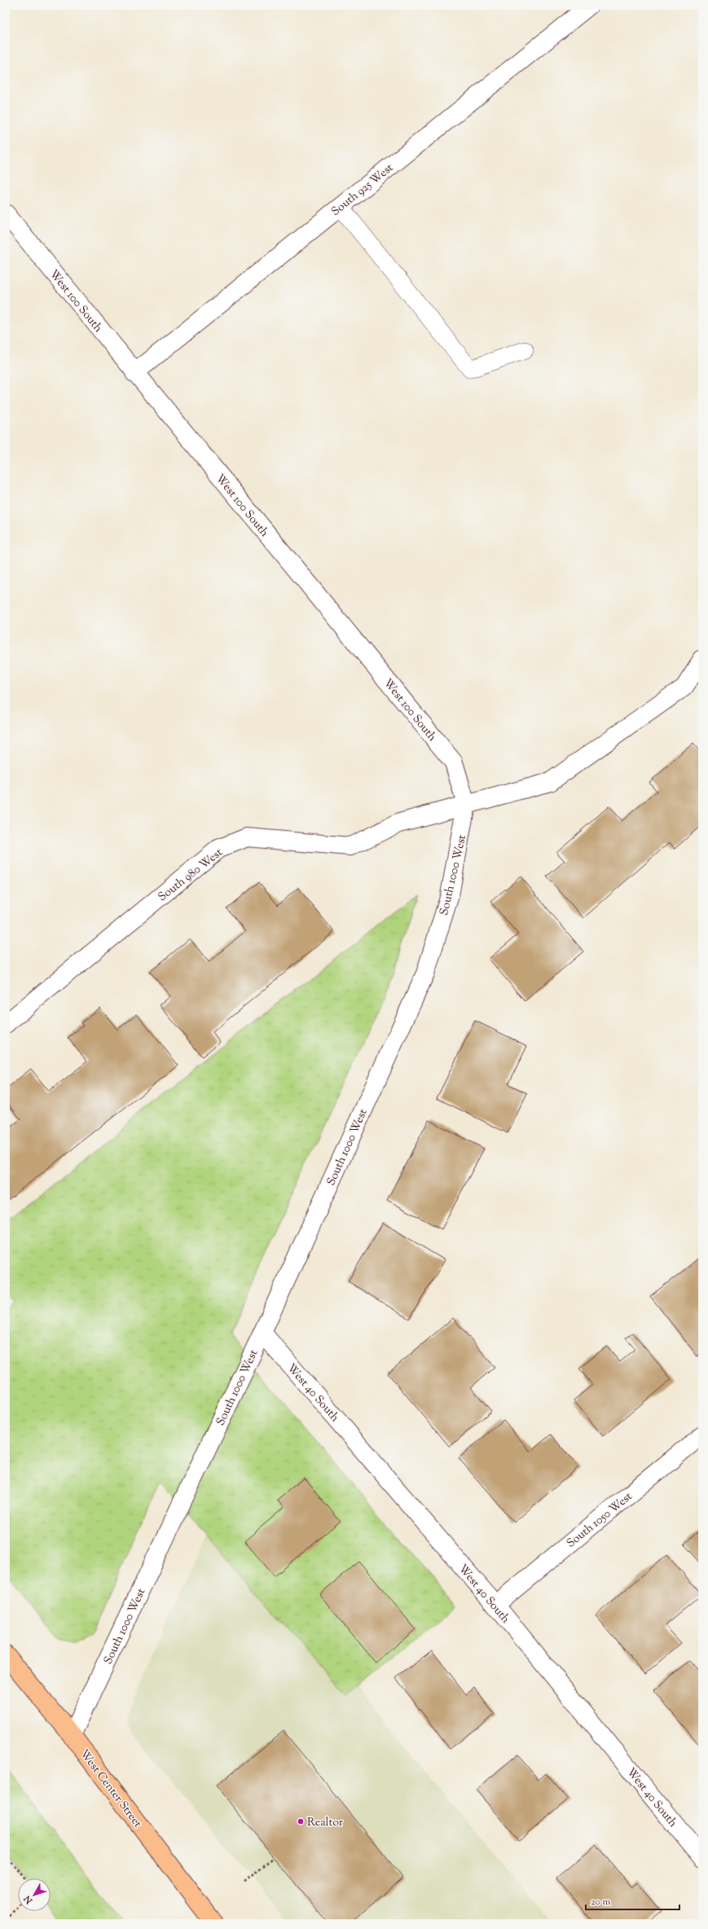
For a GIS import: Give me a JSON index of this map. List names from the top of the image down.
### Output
{
  "streets": {
    "main road": ["West Center Street"],
    "street": [
      "South 925 West",
      "West 100 South",
      "South 980 West",
      "South 1000 West",
      "West 40 South",
      "South 1050 West"
    ]
  },
  "crossings": [
    ["South 925 West", "West 100 South"],
    ["West 100 South", "South 980 West"],
    ["West 100 South", "South 1000 West"],
    ["South 980 West", "South 1000 West"],
    ["South 1000 West", "West 40 South"],
    ["South 1000 West", "West Center Street"],
    ["West 40 South", "South 1050 West"]
  ],
  "places": ["Realtor"],
  "scale_bar": "20 m",
  "north": "bottom left"
}
